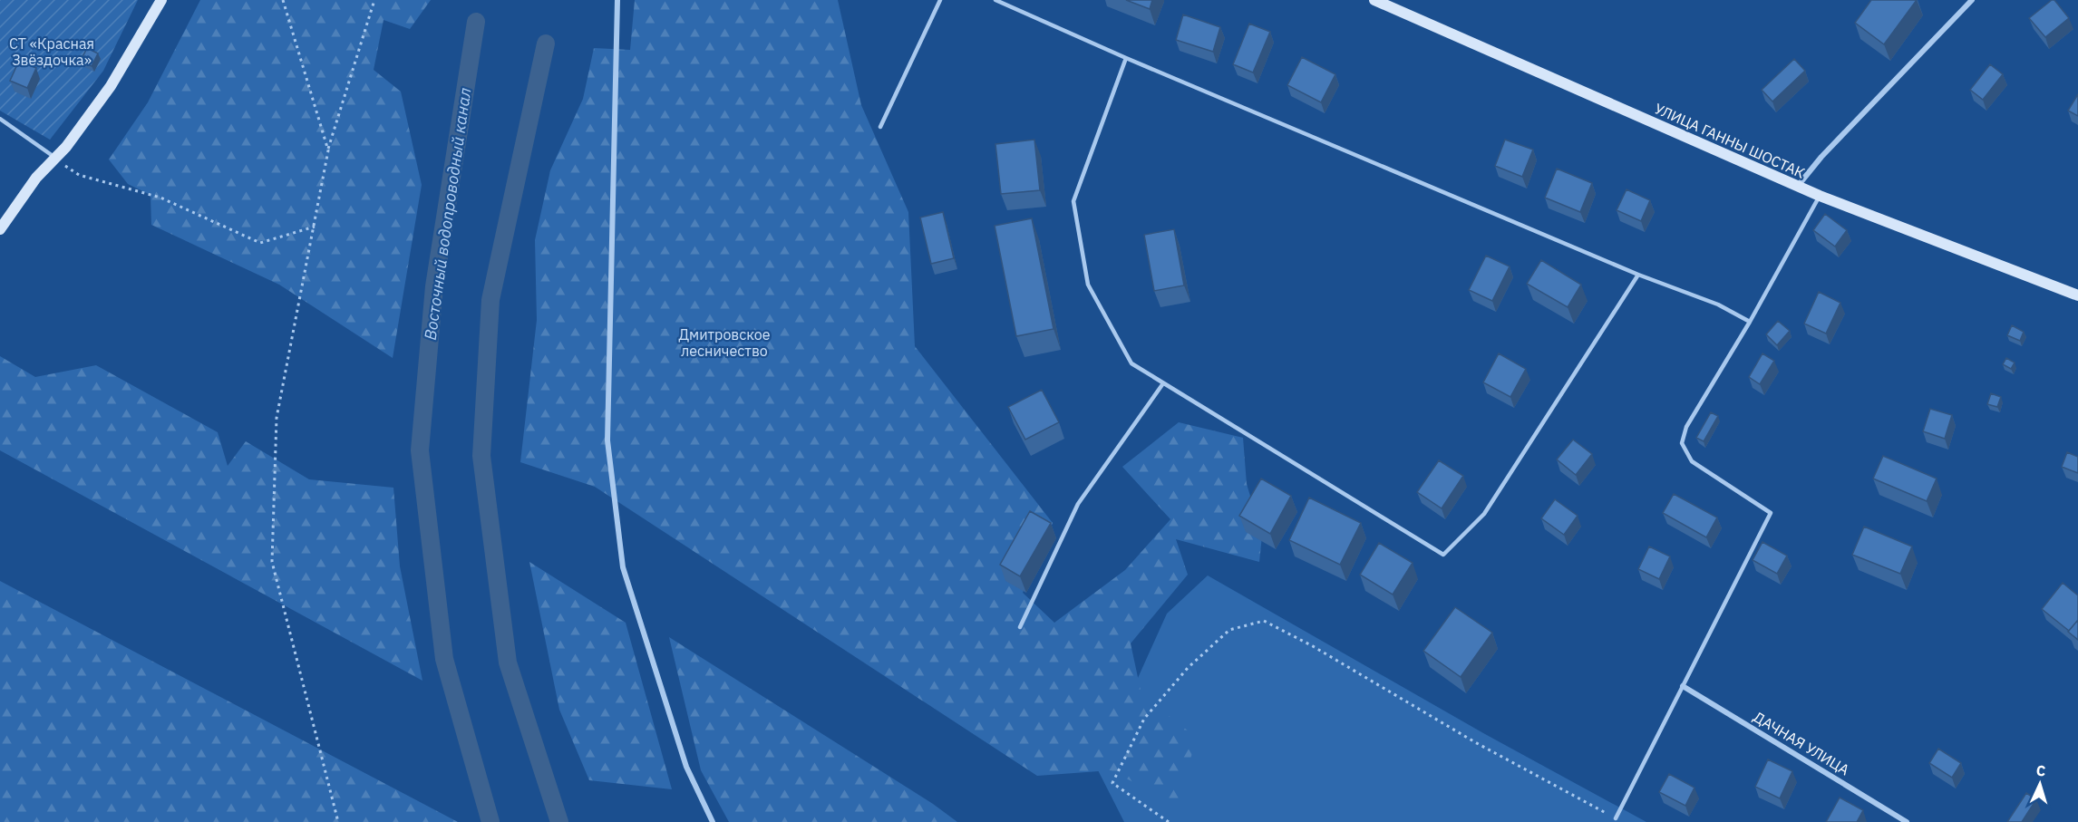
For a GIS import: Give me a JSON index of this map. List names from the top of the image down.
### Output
{
  "streets": {
    "main road": ["УЛИЦА ГАННЫ ШОСТАК"],
    "street": ["ДАЧНАЯ УЛИЦА"]
  },
  "water": ["Восточный водопроводный канал"],
  "parks": ["СТ «Красная Звёздочка»", "Дмитровское лесничество"],
  "north": "top"
}
